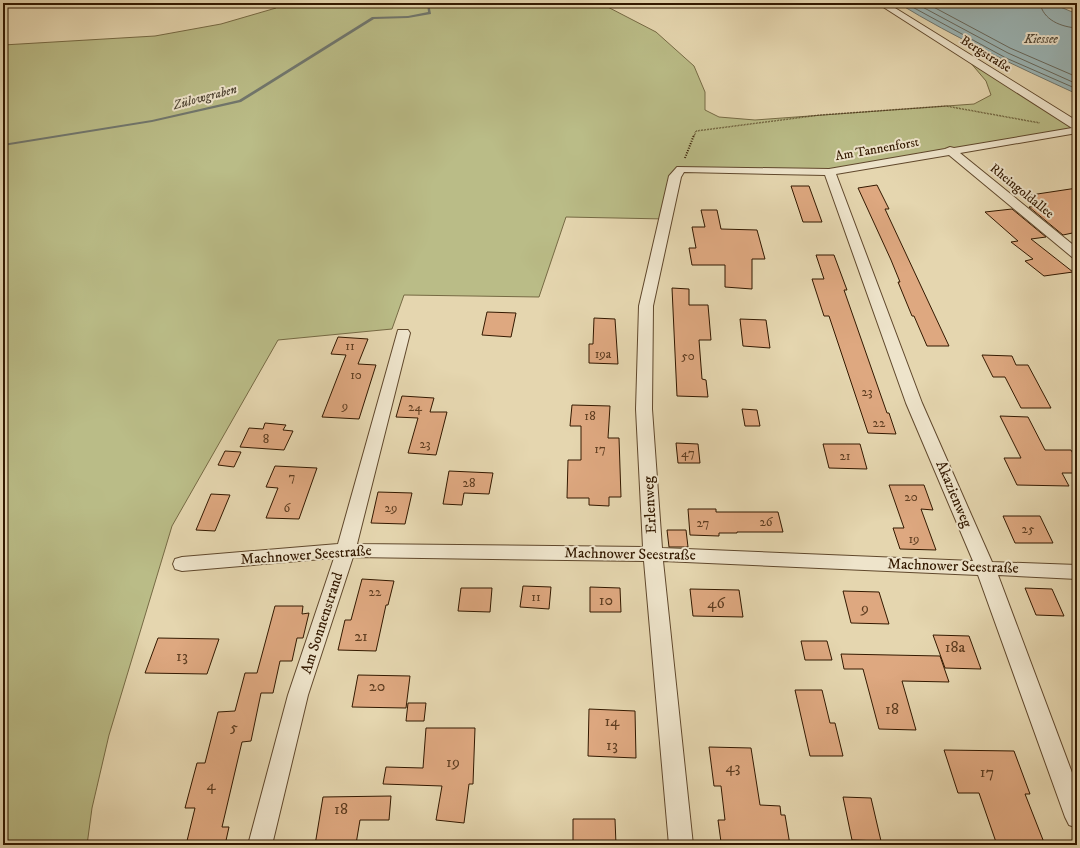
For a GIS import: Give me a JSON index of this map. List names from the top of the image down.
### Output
{
  "streets": {
    "street": [
      "Bergstraße",
      "Am Tannenforst",
      "Rheingoldallee",
      "Akazienweg",
      "Erlenweg",
      "Machnower Seestraße",
      "Am Sonnenstrand"
    ]
  },
  "crossings": [
    ["Am Tannenforst", "Rheingoldallee"],
    ["Am Tannenforst", "Akazienweg"],
    ["Am Tannenforst", "Erlenweg"],
    ["Akazienweg", "Machnower Seestraße"],
    ["Erlenweg", "Machnower Seestraße"],
    ["Machnower Seestraße", "Am Sonnenstrand"]
  ],
  "water": ["Kiessee", "Zülowgraben"],
  "house_numbers": [
    "11",
    "19a",
    "50",
    "10",
    "23",
    "9",
    "24",
    "18",
    "22",
    "8",
    "23",
    "17",
    "47",
    "21",
    "7",
    "28",
    "20",
    "6",
    "29",
    "26",
    "27",
    "25",
    "19",
    "22",
    "11",
    "10",
    "46",
    "9",
    "21",
    "18a",
    "13",
    "20",
    "18",
    "14",
    "5",
    "13",
    "19",
    "43",
    "17",
    "4",
    "18"
  ]
}
